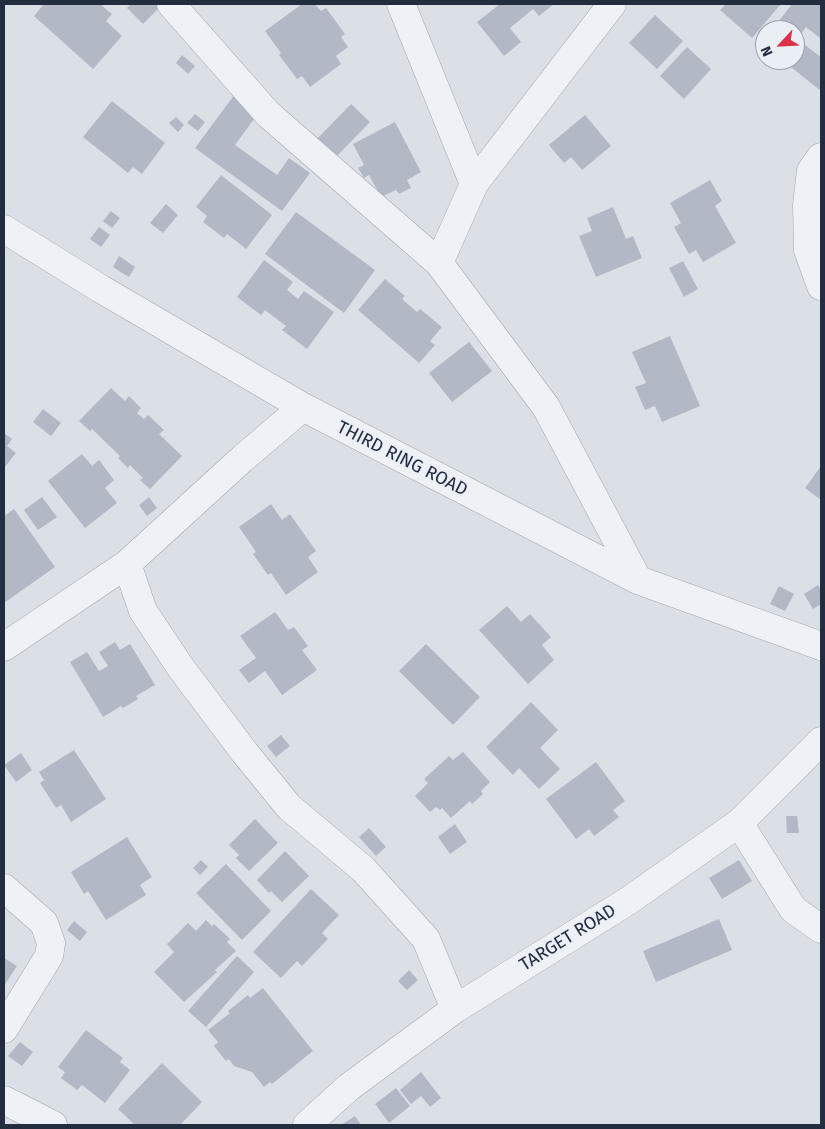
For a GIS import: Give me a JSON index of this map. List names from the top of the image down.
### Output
{
  "streets": {
    "street": ["THIRD RING ROAD", "TARGET ROAD"]
  },
  "north": "bottom left"
}
